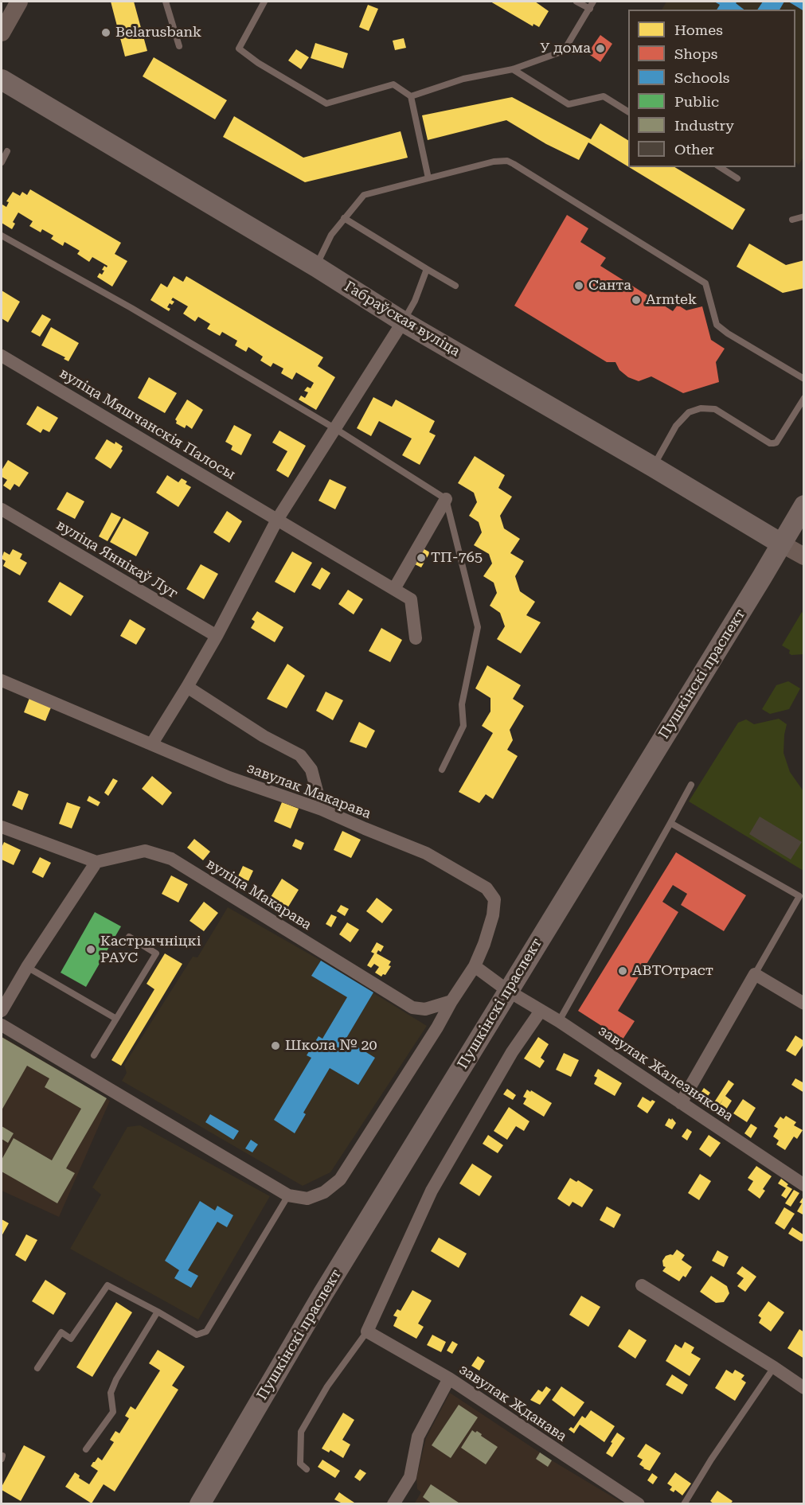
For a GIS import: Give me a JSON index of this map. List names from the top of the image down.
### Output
{
  "streets": {
    "main road": ["Габраўская вуліца", "Пушкінскі праспект"],
    "street": [
      "вуліца Мяшчанскія Палосы",
      "вуліца Яннікаў Луг",
      "завулак Макарава",
      "вуліца Макарава",
      "завулак Жалезнякова",
      "завулак Жданава"
    ]
  },
  "crossings": [
    ["Габраўская вуліца", "Пушкінскі праспект"],
    ["Пушкінскі праспект", "завулак Жалезнякова"]
  ],
  "places": [
    "Belarusbank",
    "У дома",
    "Санта",
    "Armtek",
    "ТП-765",
    "Кастрычніцкі РАУС",
    "АВТОтраст",
    "Школа № 20"
  ],
  "legend": [
    "Homes",
    "Shops",
    "Schools",
    "Public",
    "Industry",
    "Other"
  ]
}
